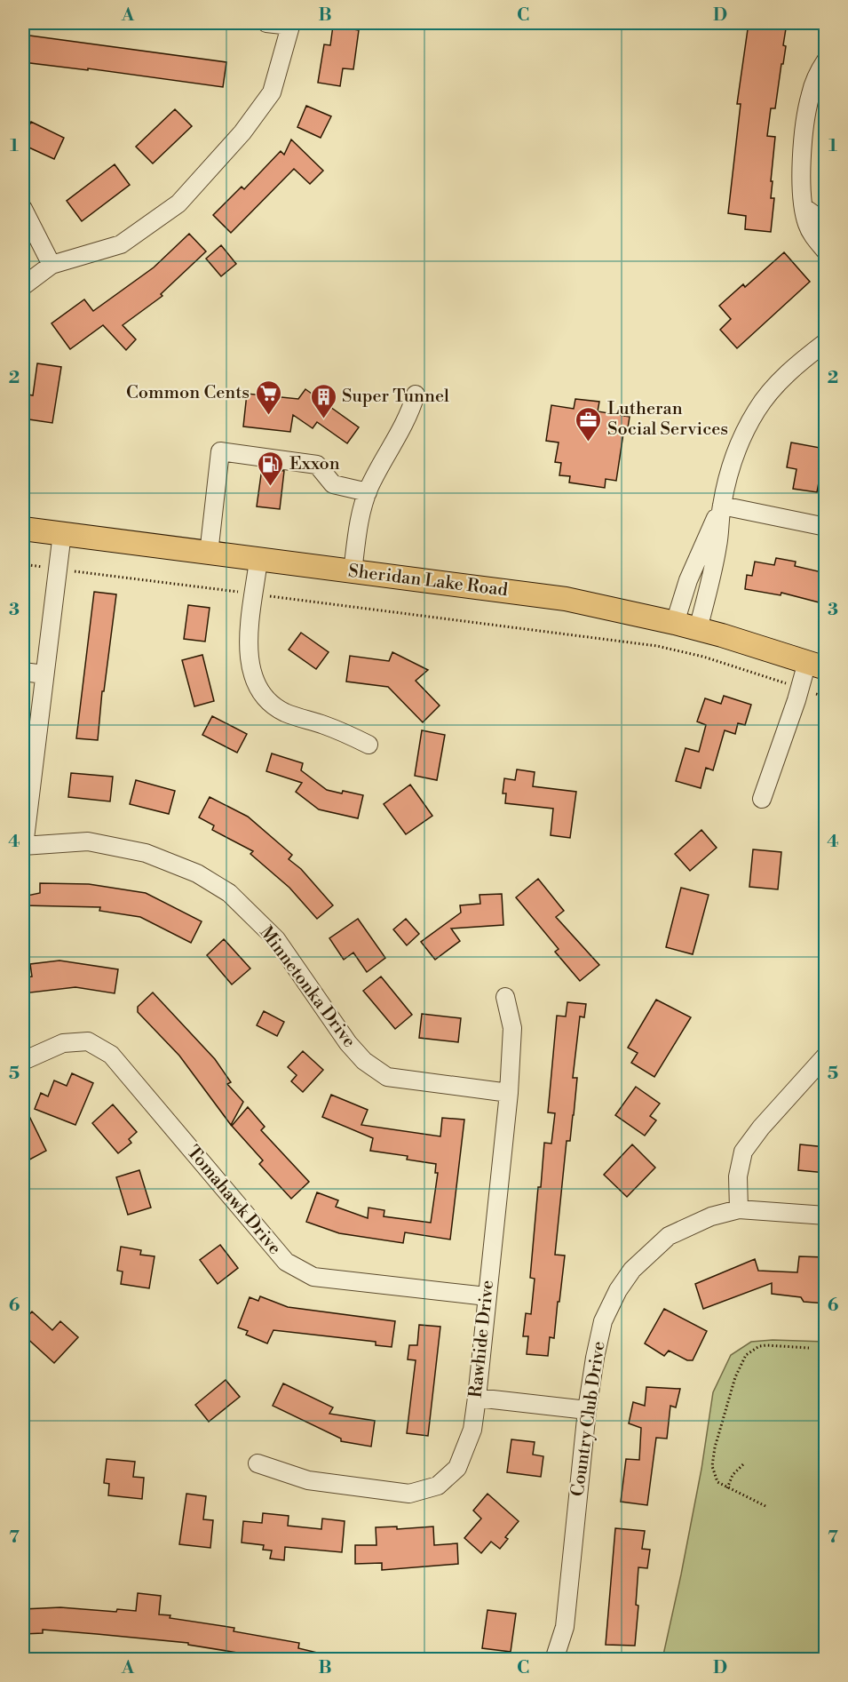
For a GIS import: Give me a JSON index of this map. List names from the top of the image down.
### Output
{
  "streets": {
    "main road": ["Sheridan Lake Road"],
    "street": [
      "Minnetonka Drive",
      "Tomahawk Drive",
      "Rawhide Drive",
      "Country Club Drive"
    ]
  },
  "crossings": [
    ["Minnetonka Drive", "Rawhide Drive"],
    ["Tomahawk Drive", "Rawhide Drive"]
  ],
  "places": {
    "supermarket": ["Common Cents"],
    "building": ["Super Tunnel"],
    "office": ["Lutheran Social Services"],
    "fuel station": ["Exxon"]
  },
  "grid": {
    "columns": [
      "A",
      "B",
      "C",
      "D"
    ],
    "rows": [
      "1",
      "2",
      "3",
      "4",
      "5",
      "6",
      "7"
    ]
  }
}
